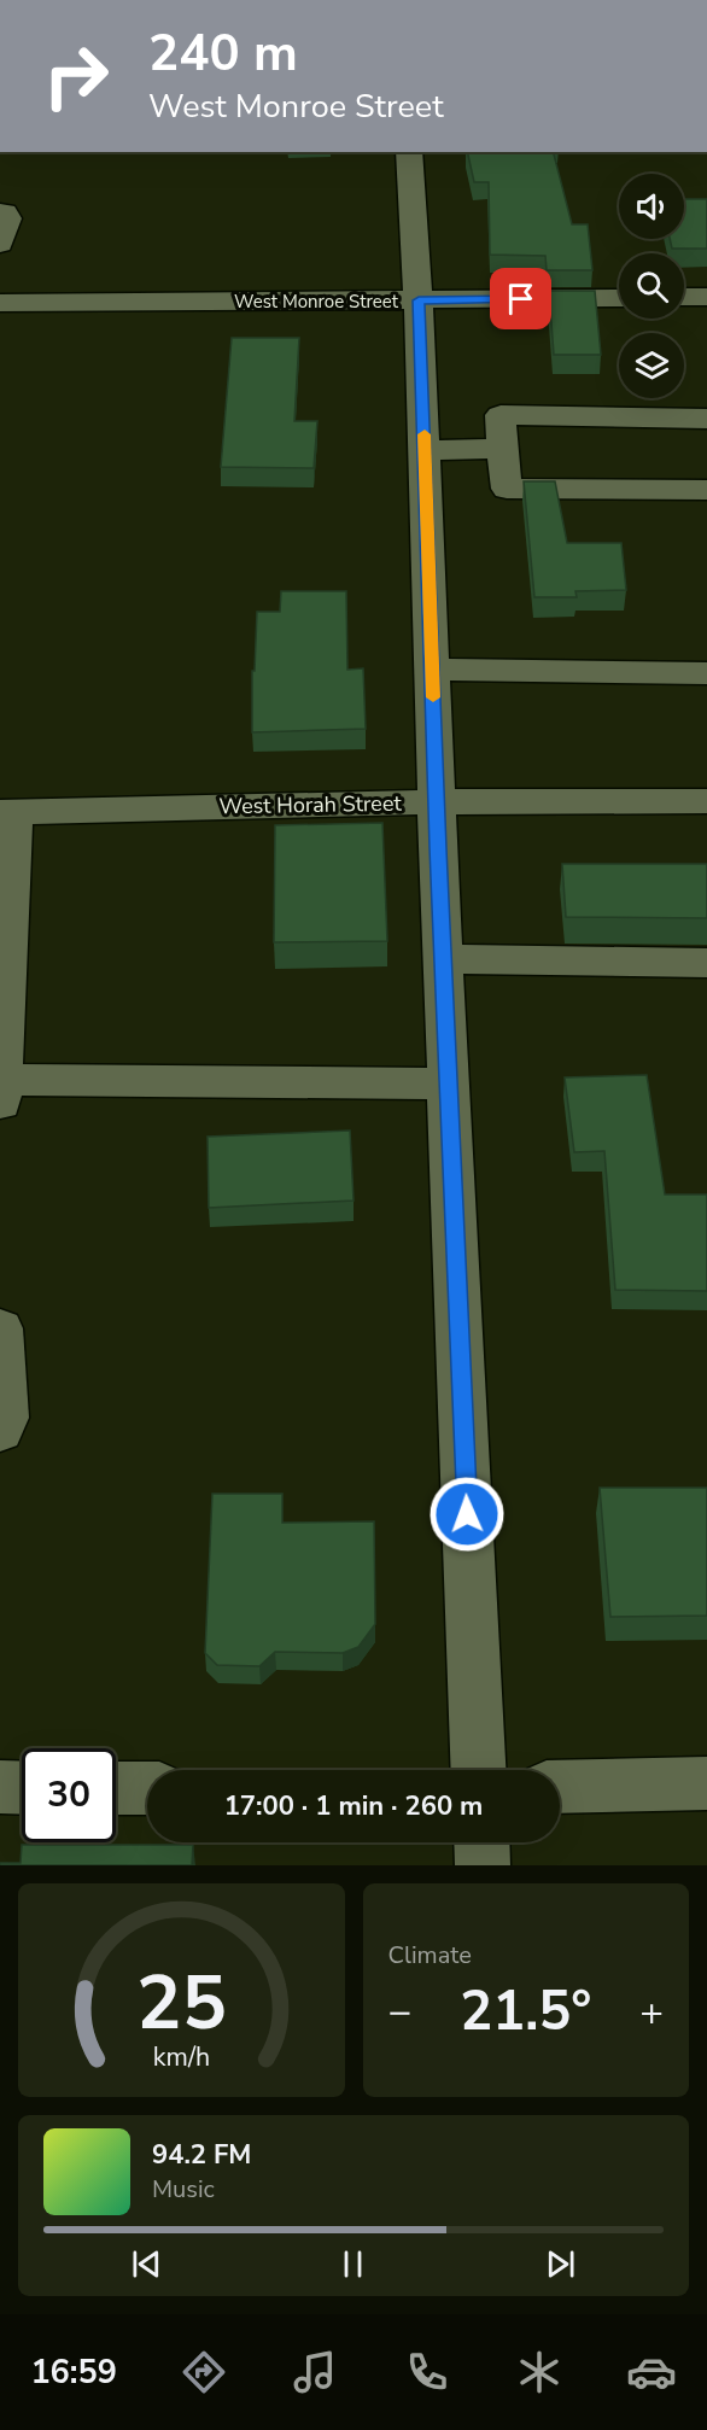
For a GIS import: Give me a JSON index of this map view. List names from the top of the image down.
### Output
{
  "streets": {
    "street": ["West Monroe Street", "West Horah Street"]
  },
  "page": {
    "turn": ["240 m", "West Monroe Street"],
    "limit": "30",
    "trip": "17:00 · 1 min · 260 m",
    "tile": "Climate",
    "heat": ["−", "21.5°", "+"],
    "song": ["94.2 FM", "Music"],
    "tabs": "16:59",
    "gauge": ["25", "km/h"]
  }
}
